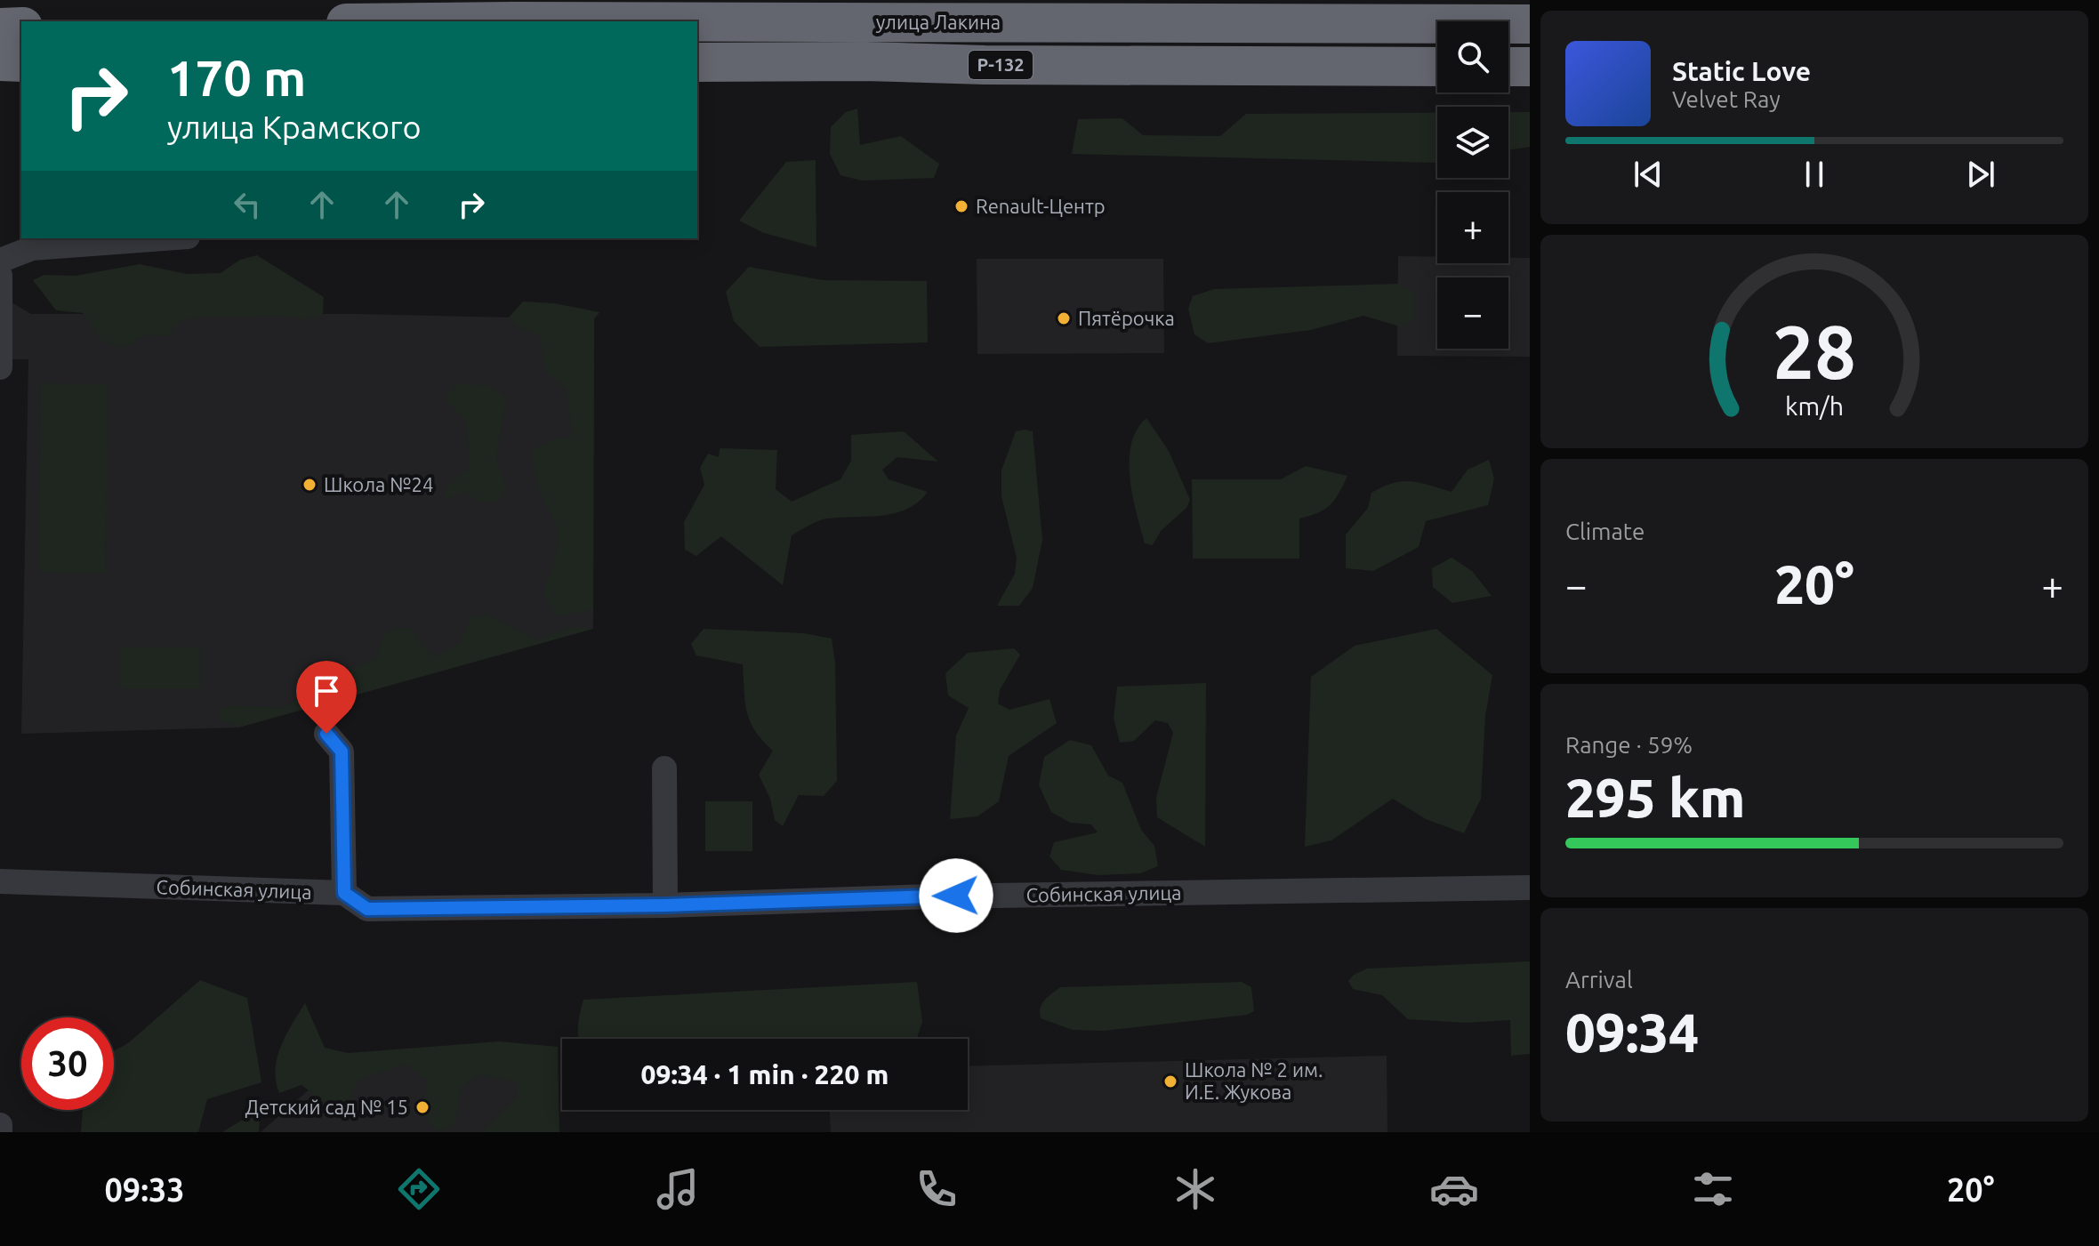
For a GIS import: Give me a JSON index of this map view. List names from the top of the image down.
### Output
{
  "streets": {
    "highway": ["улица Лакина", "Р-132"],
    "street": ["Собинская улица"]
  },
  "places": [
    "Renault-Центр",
    "Пятёрочка",
    "Школа №24",
    "Школа № 2 им. И.Е. Жукова",
    "Детский сад № 15"
  ],
  "page": {
    "map_buttons": ["+", "−"],
    "turn": ["170 m", "улица Крамского"],
    "song": ["Static Love", "Velvet Ray"],
    "tile": [
      "Climate",
      ["Range · 59%", "295 km"],
      ["Arrival", "09:34"]
    ],
    "heat": ["−", "20°", "+"],
    "limit": "30",
    "trip": "09:34 · 1 min · 220 m",
    "tabs": ["09:33", "20°"],
    "gauge": ["28", "km/h"]
  }
}
